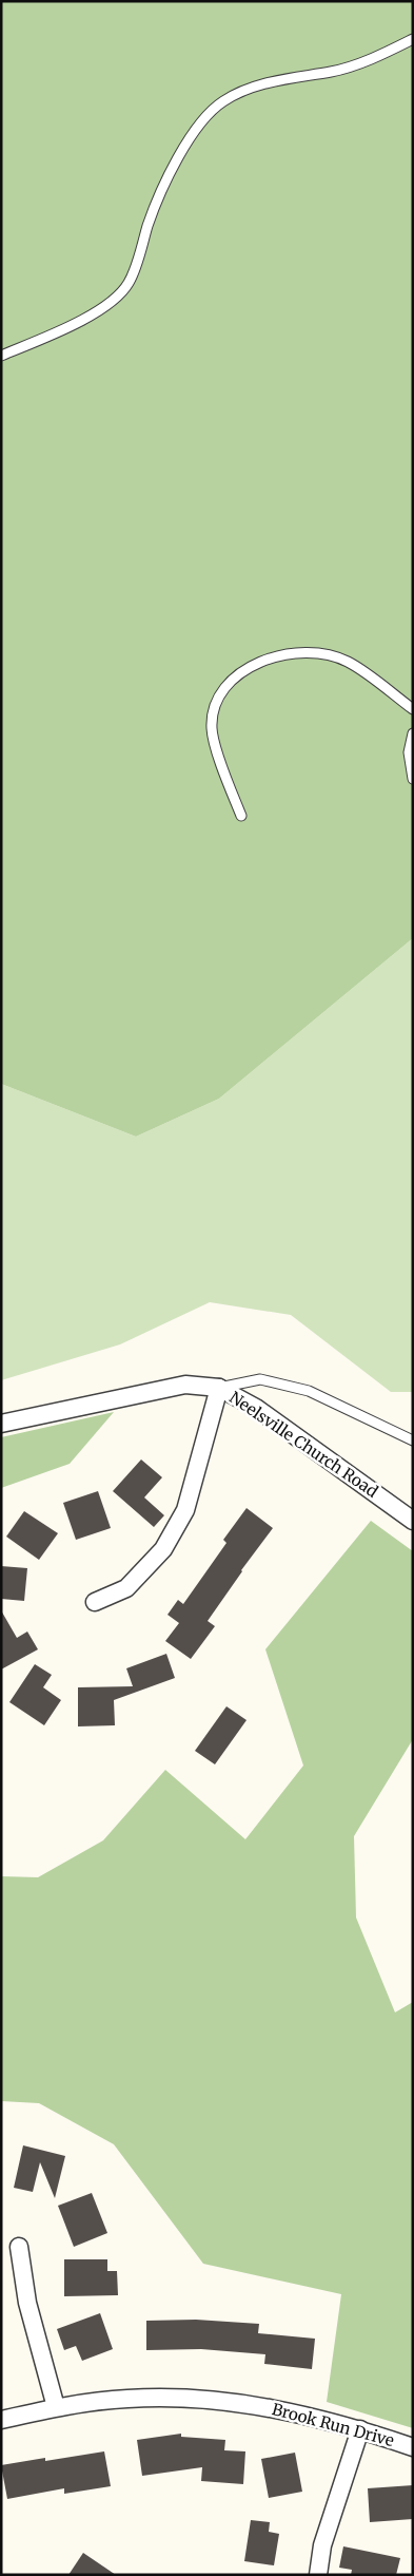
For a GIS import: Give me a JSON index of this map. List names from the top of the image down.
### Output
{
  "streets": {
    "street": ["Neelsville Church Road", "Brook Run Drive"]
  }
}
